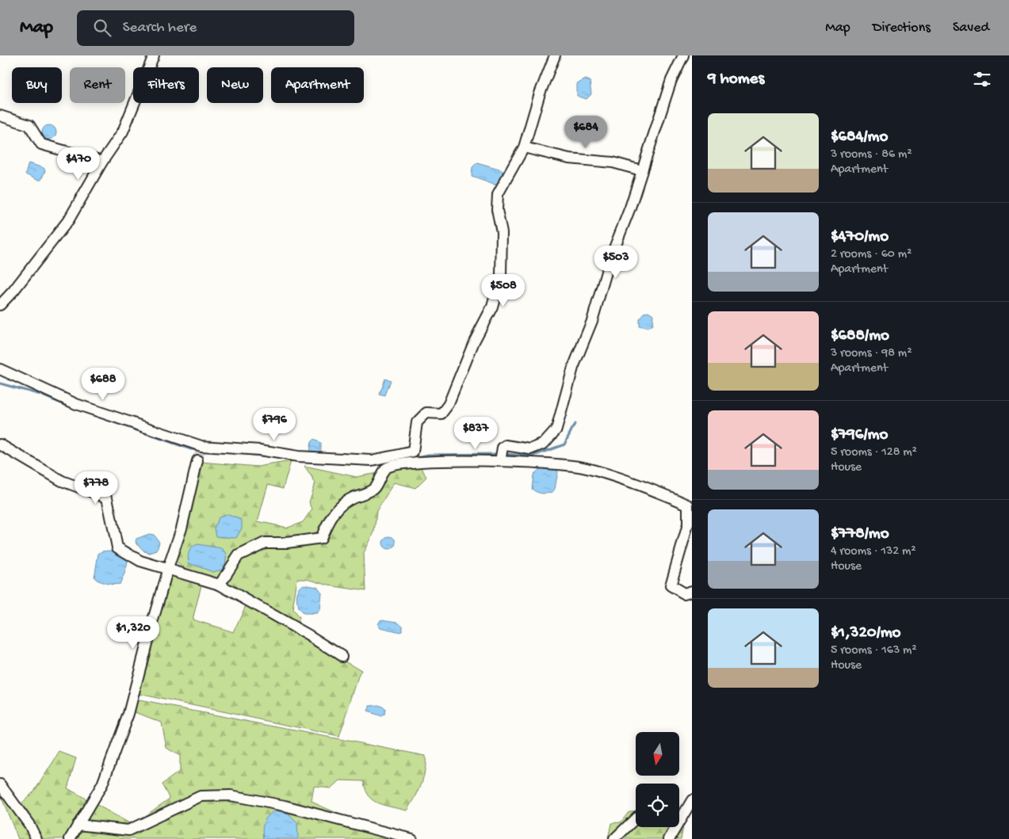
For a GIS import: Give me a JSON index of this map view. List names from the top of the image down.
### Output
{
  "north": "bottom",
  "page": {
    "header": "Map",
    "search": "Search here",
    "nav": ["Map", "Directions", "Saved"],
    "heading": "9 homes",
    "chip": [
      "Buy",
      "Rent",
      "Filters",
      "New",
      "Apartment"
    ],
    "list": [
      {
        "name": "$684/mo",
        "note": "3 rooms · 86 m² · Apartment"
      },
      {
        "name": "$470/mo",
        "note": "2 rooms · 60 m² · Apartment"
      },
      {
        "name": "$688/mo",
        "note": "3 rooms · 98 m² · Apartment"
      },
      {
        "name": "$796/mo",
        "note": "5 rooms · 128 m² · House"
      },
      {
        "name": "$778/mo",
        "note": "4 rooms · 132 m² · House"
      },
      {
        "name": "$1,320/mo",
        "note": "5 rooms · 163 m² · House"
      }
    ],
    "price": [
      "$684",
      "$470",
      "$503",
      "$508",
      "$688",
      "$796",
      "$837",
      "$778",
      "$1,320"
    ]
  }
}
